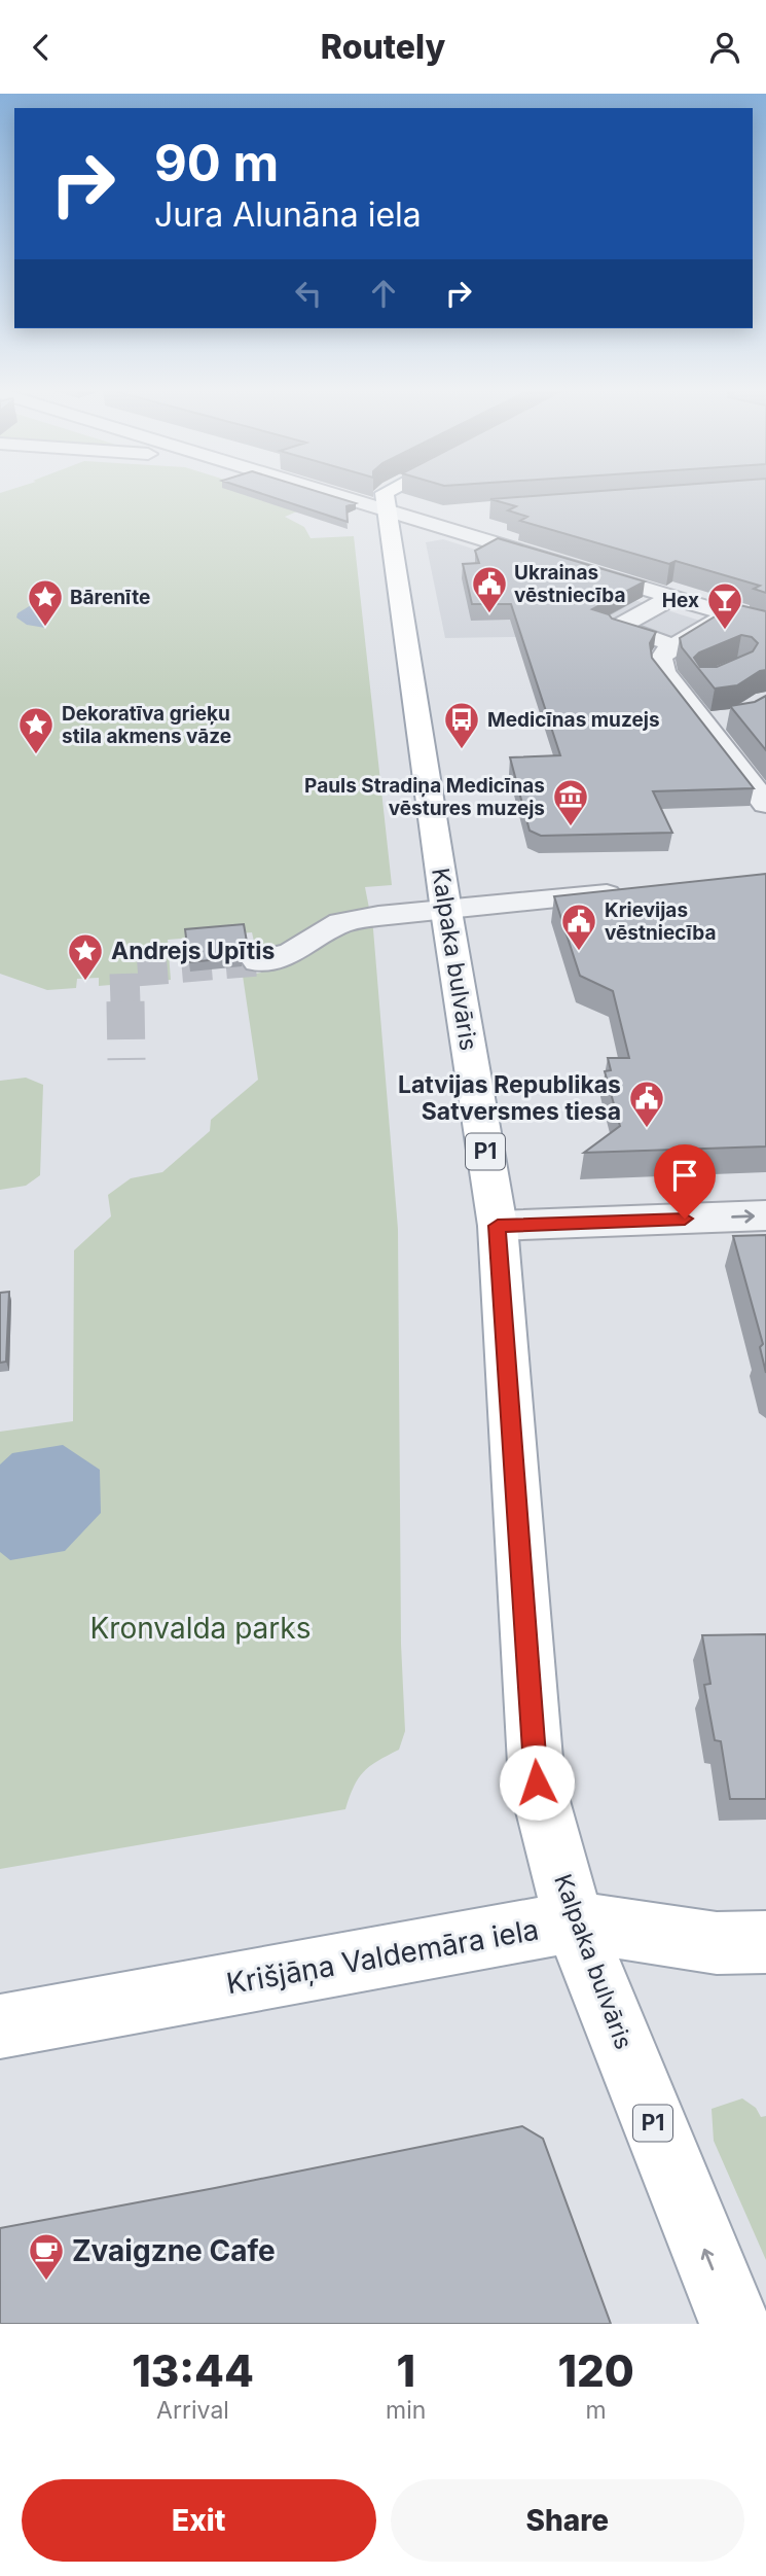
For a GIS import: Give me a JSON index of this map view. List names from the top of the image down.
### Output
{
  "streets": {
    "main road": ["Kalpaka bulvāris", "P1", "Krišjāņa Valdemāra iela"]
  },
  "crossings": [
    ["Kalpaka bulvāris", "Krišjāņa Valdemāra iela"]
  ],
  "parks": ["Kronvalda parks"],
  "places": {
    "public building": ["Ukrainas vēstniecība", "Krievijas vēstniecība", "Latvijas Republikas Satversmes tiesa"],
    "place": ["Bārenīte", "Dekoratīva grieķu stila akmens vāze", "Andrejs Upītis"],
    "bar": ["Hex"],
    "bus stop": ["Medicīnas muzejs"],
    "museum": ["Pauls Stradiņa Medicīnas vēstures muzejs"],
    "cafe": ["Zvaigzne Cafe"]
  },
  "page": {
    "header": "Routely",
    "turn": ["90 m", "Jura Alunāna iela"],
    "eta": [
      "13:44",
      "Arrival",
      "1",
      "min",
      "120",
      "m"
    ],
    "buttons": ["Exit", "Share"]
  }
}
